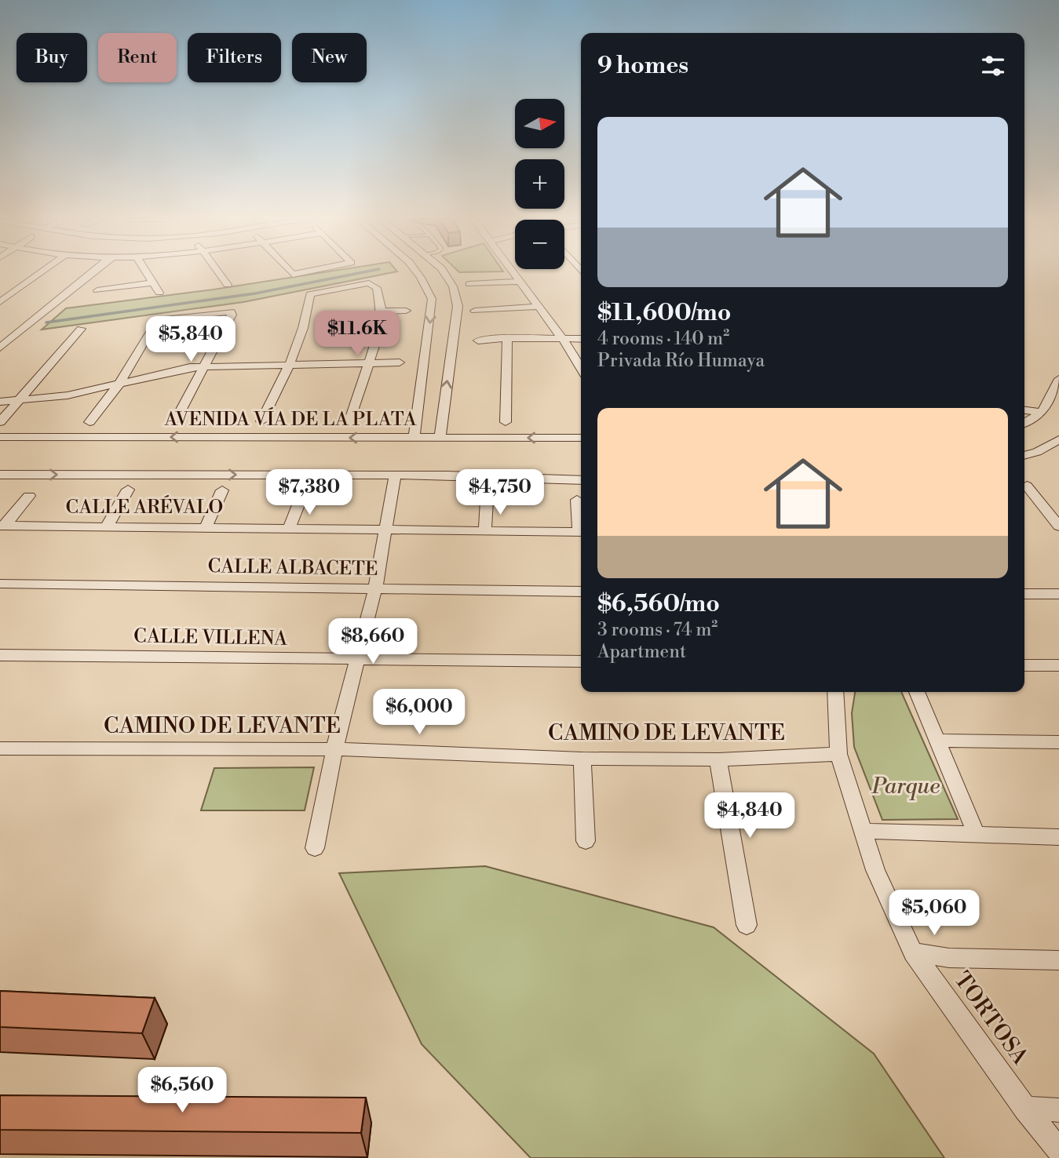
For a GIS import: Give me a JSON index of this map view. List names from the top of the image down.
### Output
{
  "streets": {
    "street": [
      "AVENIDA VÍA DE LA PLATA",
      "CALLE ARÉVALO",
      "CALLE ALBACETE",
      "CALLE VILLENA",
      "CAMINO DE LEVANTE",
      "TORTOSA"
    ]
  },
  "crossings": [
    ["CAMINO DE LEVANTE", "TORTOSA"]
  ],
  "parks": ["Parque"],
  "north": "right",
  "page": {
    "chip": [
      "Buy",
      "Rent",
      "Filters",
      "New"
    ],
    "heading": "9 homes",
    "map_buttons": ["+", "−"],
    "list": [
      {
        "name": "$11,600/mo",
        "note": "4 rooms · 140 m² · Privada Río Humaya"
      },
      {
        "name": "$6,560/mo",
        "note": "3 rooms · 74 m² · Apartment"
      }
    ],
    "price": [
      "$11.6K",
      "$5,840",
      "$7,380",
      "$4,750",
      "$8,660",
      "$6,000",
      "$4,840",
      "$5,060",
      "$6,560"
    ]
  }
}
